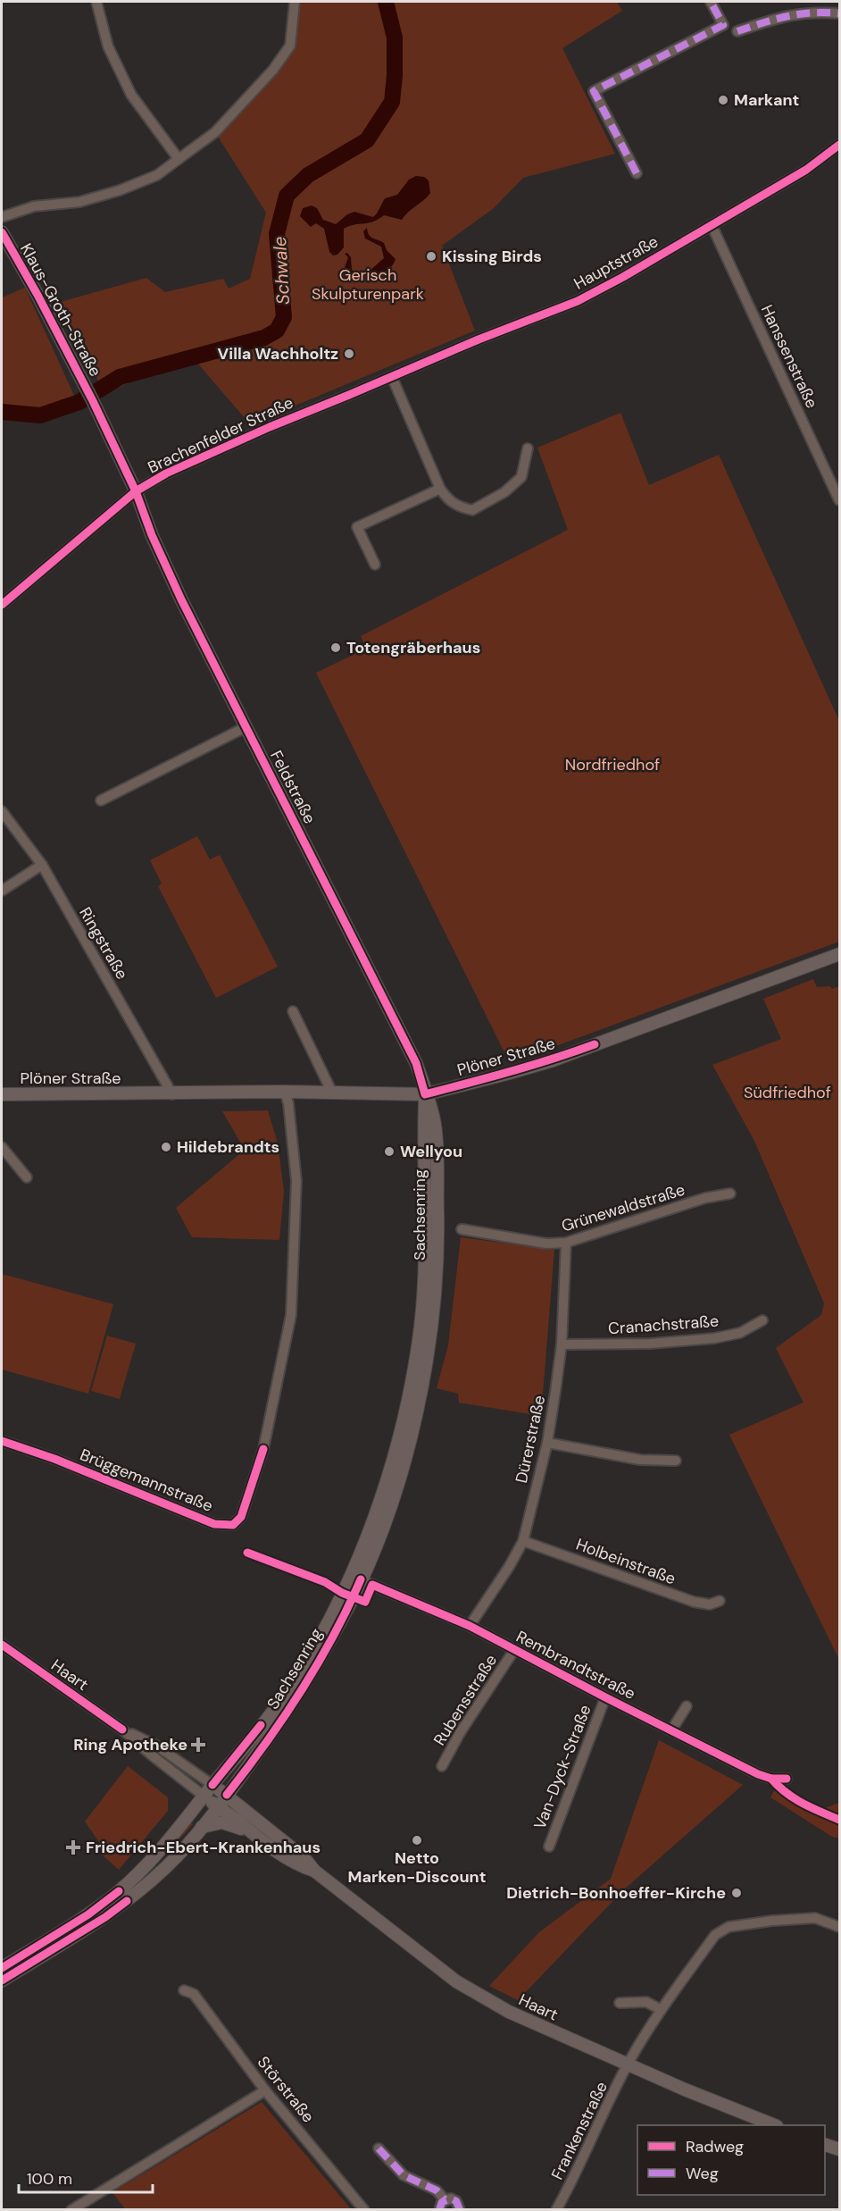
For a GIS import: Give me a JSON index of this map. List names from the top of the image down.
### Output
{
  "streets": {
    "main road": [
      "Klaus-Groth-Straße",
      "Feldstraße",
      "Plöner Straße",
      "Sachsenring",
      "Haart"
    ],
    "street": [
      "Hauptstraße",
      "Hanssenstraße",
      "Brachenfelder Straße",
      "Ringstraße",
      "Grünewaldstraße",
      "Cranachstraße",
      "Dürerstraße",
      "Brüggemannstraße",
      "Holbeinstraße",
      "Rembrandtstraße",
      "Rubensstraße",
      "Van-Dyck-Straße",
      "Störstraße",
      "Frankenstraße"
    ]
  },
  "crossings": [
    ["Hauptstraße", "Hanssenstraße"],
    ["Hauptstraße", "Brachenfelder Straße"],
    ["Klaus-Groth-Straße", "Brachenfelder Straße"],
    ["Klaus-Groth-Straße", "Feldstraße"],
    ["Brachenfelder Straße", "Feldstraße"],
    ["Feldstraße", "Plöner Straße"],
    ["Feldstraße", "Sachsenring"],
    ["Ringstraße", "Plöner Straße"],
    ["Plöner Straße", "Sachsenring"],
    ["Plöner Straße", "Brüggemannstraße"],
    ["Grünewaldstraße", "Dürerstraße"],
    ["Sachsenring", "Rembrandtstraße"],
    ["Sachsenring", "Haart"],
    ["Cranachstraße", "Dürerstraße"],
    ["Dürerstraße", "Holbeinstraße"],
    ["Dürerstraße", "Rembrandtstraße"],
    ["Rembrandtstraße", "Rubensstraße"],
    ["Rembrandtstraße", "Van-Dyck-Straße"],
    ["Haart", "Frankenstraße"]
  ],
  "water": ["Schwale"],
  "parks": ["Gerisch Skulpturenpark", "Nordfriedhof", "Südfriedhof"],
  "places": {
    "other": [
      "Markant",
      "Kissing Birds",
      "Villa Wachholtz",
      "Totengräberhaus",
      "Hildebrandts",
      "Wellyou",
      "Netto Marken-Discount",
      "Dietrich-Bonhoeffer-Kirche"
    ],
    "health": ["Ring Apotheke", "Friedrich-Ebert-Krankenhaus"]
  },
  "legend": ["Radweg", "Weg"],
  "scale_bar": "100 m"
}
